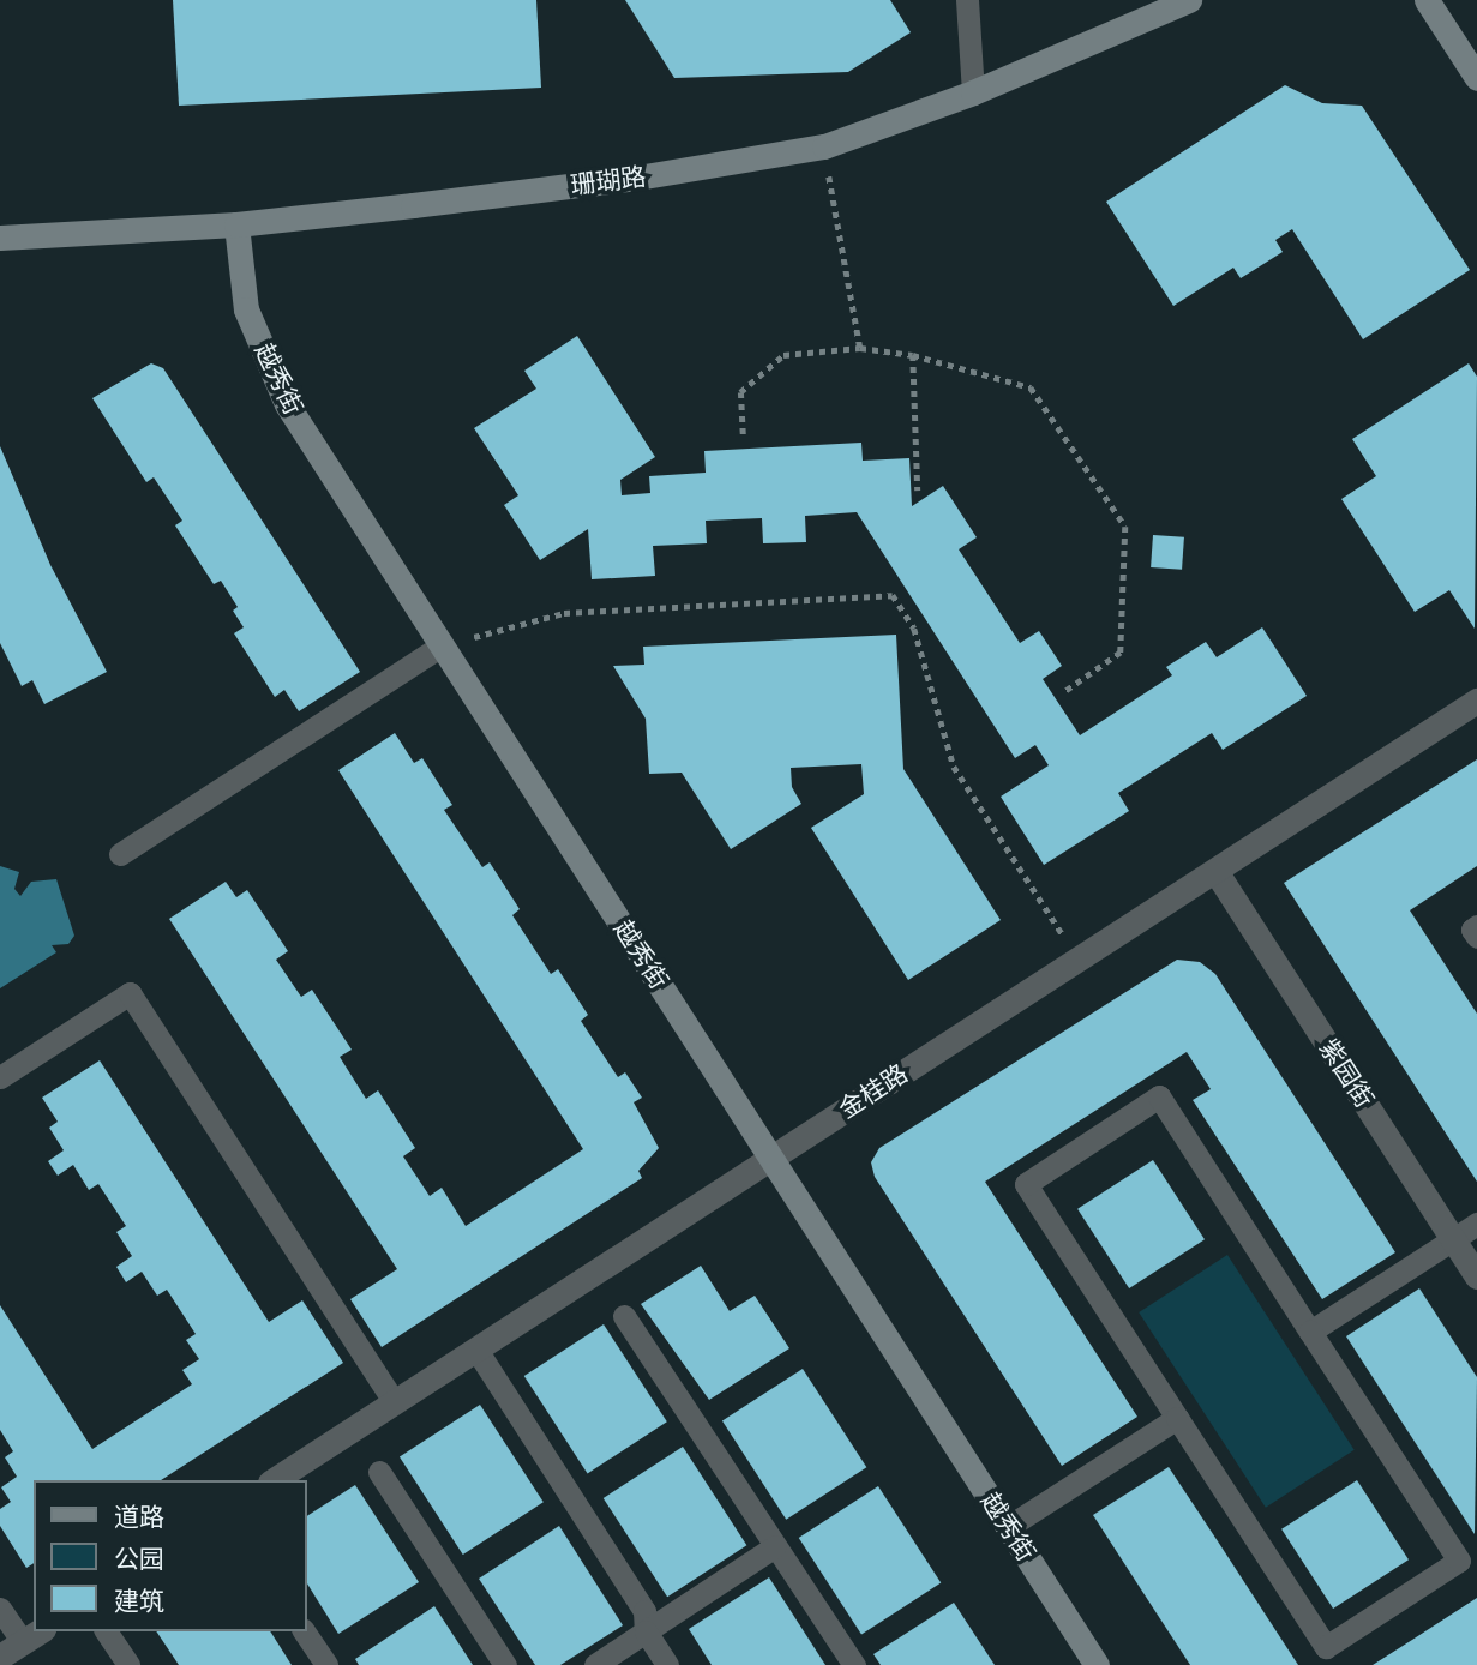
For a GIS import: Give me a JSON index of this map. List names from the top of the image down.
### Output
{
  "streets": {
    "street": [
      "珊瑚路",
      "越秀街",
      "紫园街",
      "金桂路"
    ]
  },
  "crossings": [
    ["珊瑚路", "越秀街"],
    ["越秀街", "金桂路"],
    ["紫园街", "金桂路"]
  ],
  "legend": ["道路", "公园", "建筑"]
}
